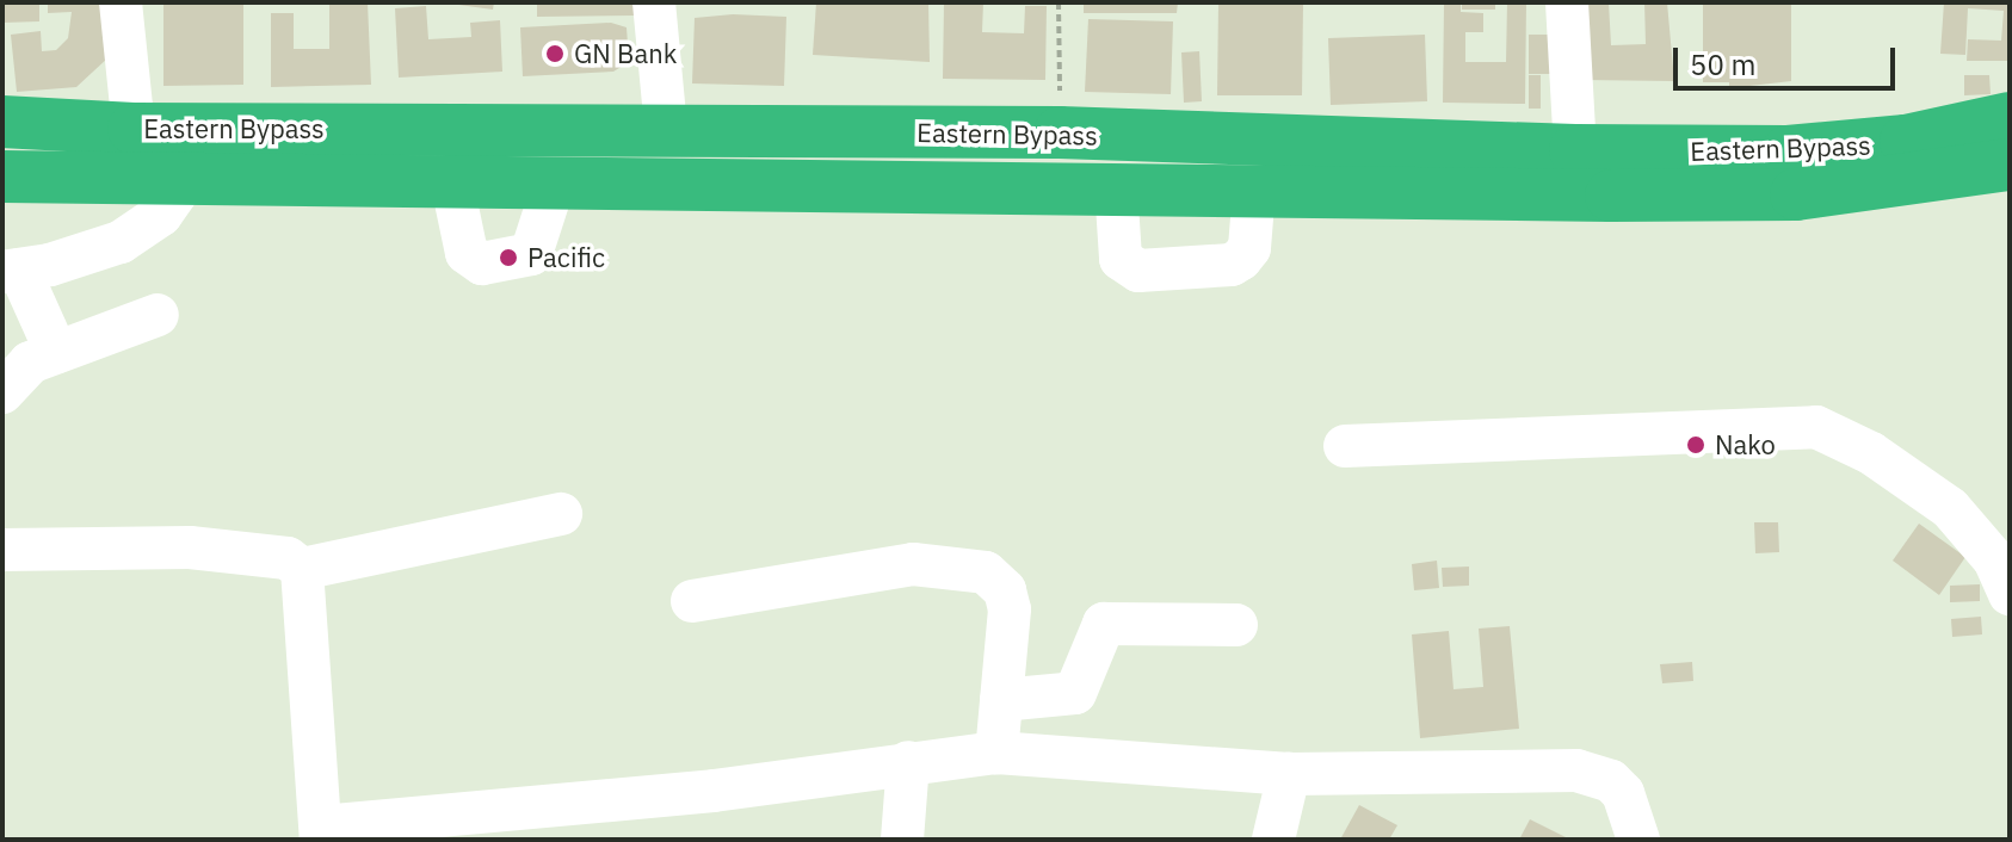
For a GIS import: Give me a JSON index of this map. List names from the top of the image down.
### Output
{
  "streets": {
    "highway": ["Eastern Bypass"]
  },
  "places": ["GN Bank", "Pacific", "Nako"],
  "scale_bar": "50 m"
}
